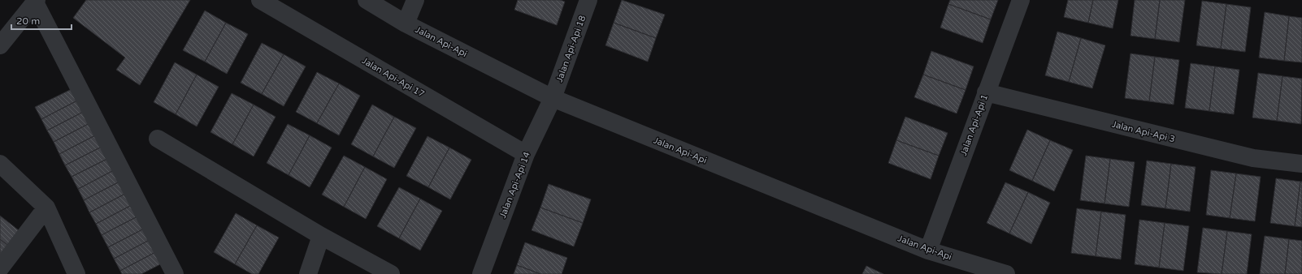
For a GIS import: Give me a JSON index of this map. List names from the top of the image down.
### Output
{
  "streets": {
    "street": [
      "Jalan Api-Api",
      "Jalan Api-Api 18",
      "Jalan Api-Api 17",
      "Jalan Api-Api 1",
      "Jalan Api-Api 3",
      "Jalan Api-Api 14"
    ]
  },
  "crossings": [
    ["Jalan Api-Api", "Jalan Api-Api 18"],
    ["Jalan Api-Api", "Jalan Api-Api 1"],
    ["Jalan Api-Api", "Jalan Api-Api 14"],
    ["Jalan Api-Api 18", "Jalan Api-Api 14"],
    ["Jalan Api-Api 17", "Jalan Api-Api 14"],
    ["Jalan Api-Api 1", "Jalan Api-Api 3"]
  ],
  "scale_bar": "20 m"
}
